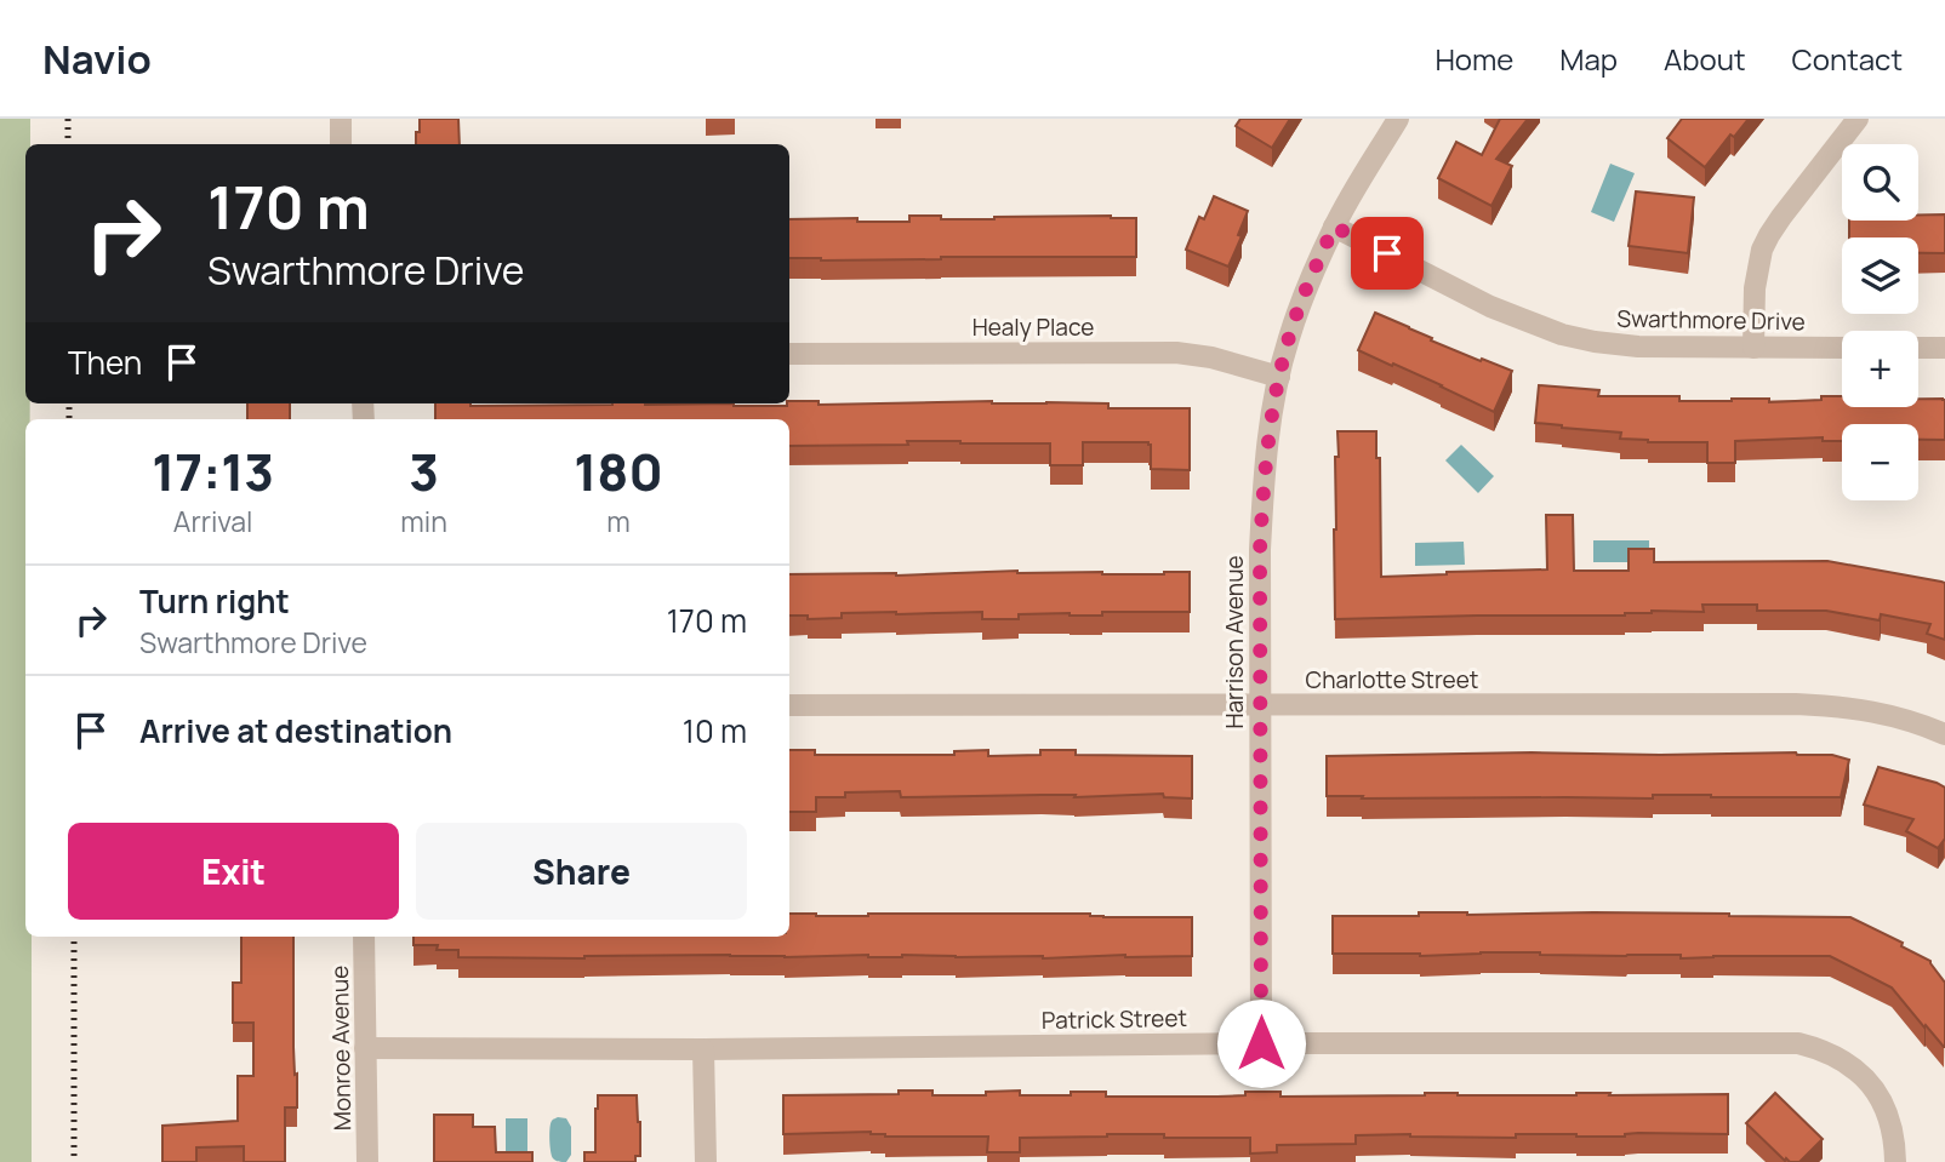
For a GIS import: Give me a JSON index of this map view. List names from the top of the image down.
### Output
{
  "streets": {
    "street": [
      "Swarthmore Drive",
      "Healy Place",
      "Harrison Avenue",
      "Charlotte Street",
      "Patrick Street",
      "Monroe Avenue"
    ]
  },
  "crossings": [
    ["Swarthmore Drive", "Harrison Avenue"],
    ["Healy Place", "Harrison Avenue"],
    ["Harrison Avenue", "Charlotte Street"],
    ["Harrison Avenue", "Patrick Street"],
    ["Patrick Street", "Monroe Avenue"]
  ],
  "page": {
    "header": "Navio",
    "nav": [
      "Home",
      "Map",
      "About",
      "Contact"
    ],
    "map_buttons": ["+", "−"],
    "turn": ["170 m", "Swarthmore Drive"],
    "then": "Then",
    "eta": [
      "17:13",
      "Arrival",
      "3",
      "min",
      "180",
      "m"
    ],
    "list": [
      {
        "name": "Turn right",
        "note": "Swarthmore Drive",
        "value": "170 m"
      },
      {
        "name": "Arrive at destination",
        "value": "10 m"
      }
    ],
    "buttons": ["Exit", "Share"]
  }
}
